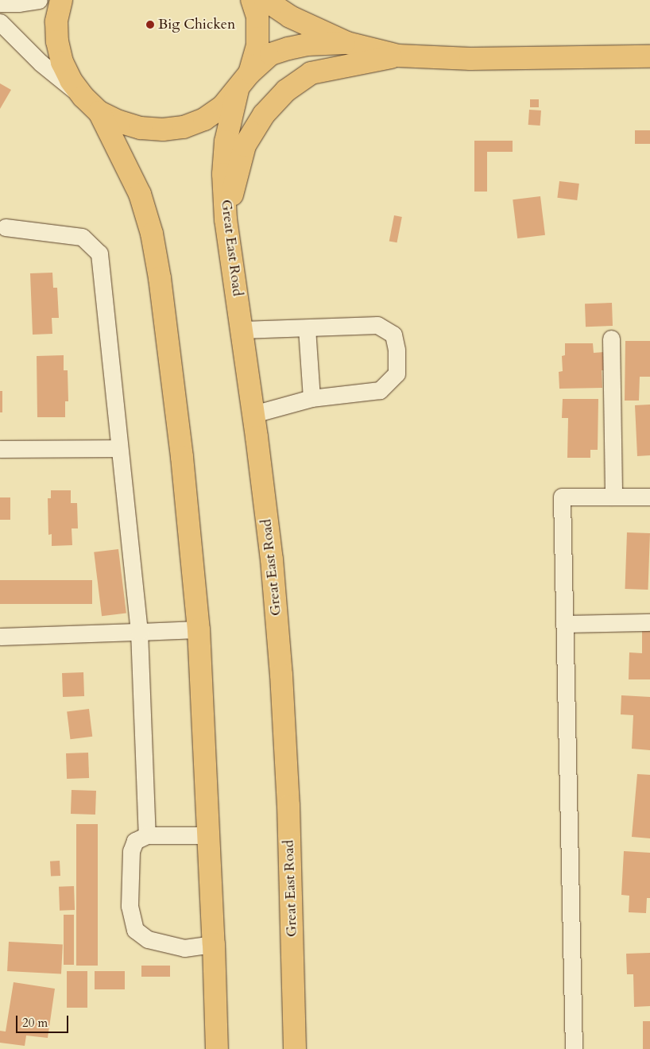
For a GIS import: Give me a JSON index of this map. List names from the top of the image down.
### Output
{
  "streets": {
    "main road": ["Great East Road"]
  },
  "places": ["Big Chicken"],
  "scale_bar": "20 m"
}
